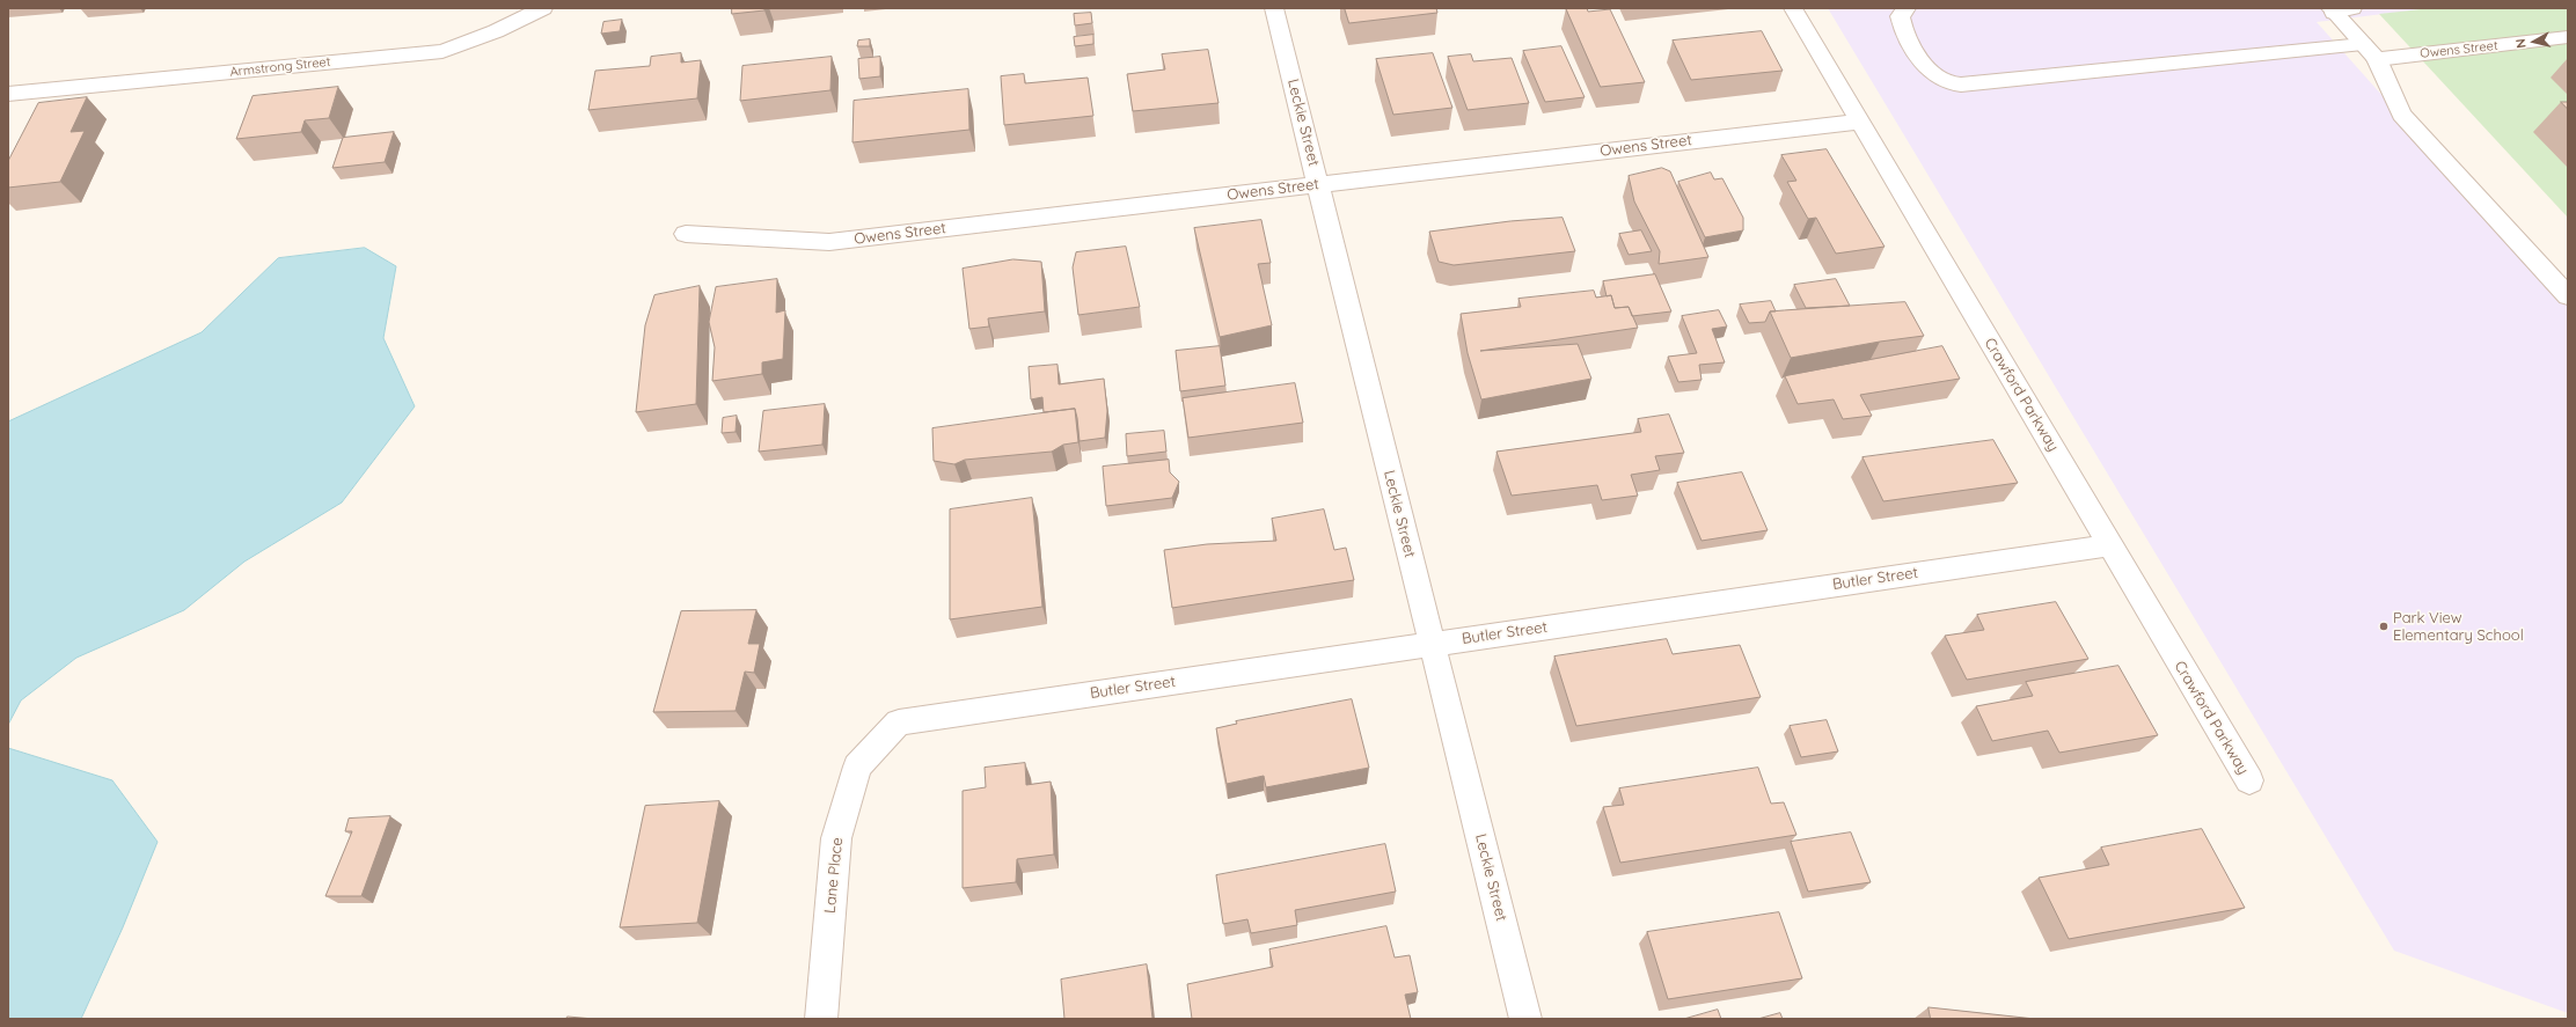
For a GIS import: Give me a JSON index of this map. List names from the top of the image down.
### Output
{
  "streets": {
    "street": [
      "Owens Street",
      "Armstrong Street",
      "Leckie Street",
      "Crawford Parkway",
      "Butler Street",
      "Lane Place"
    ]
  },
  "crossings": [
    ["Owens Street", "Leckie Street"],
    ["Owens Street", "Crawford Parkway"],
    ["Leckie Street", "Butler Street"],
    ["Crawford Parkway", "Butler Street"],
    ["Butler Street", "Lane Place"]
  ],
  "places": ["Park View Elementary School"],
  "north": "left"
}
